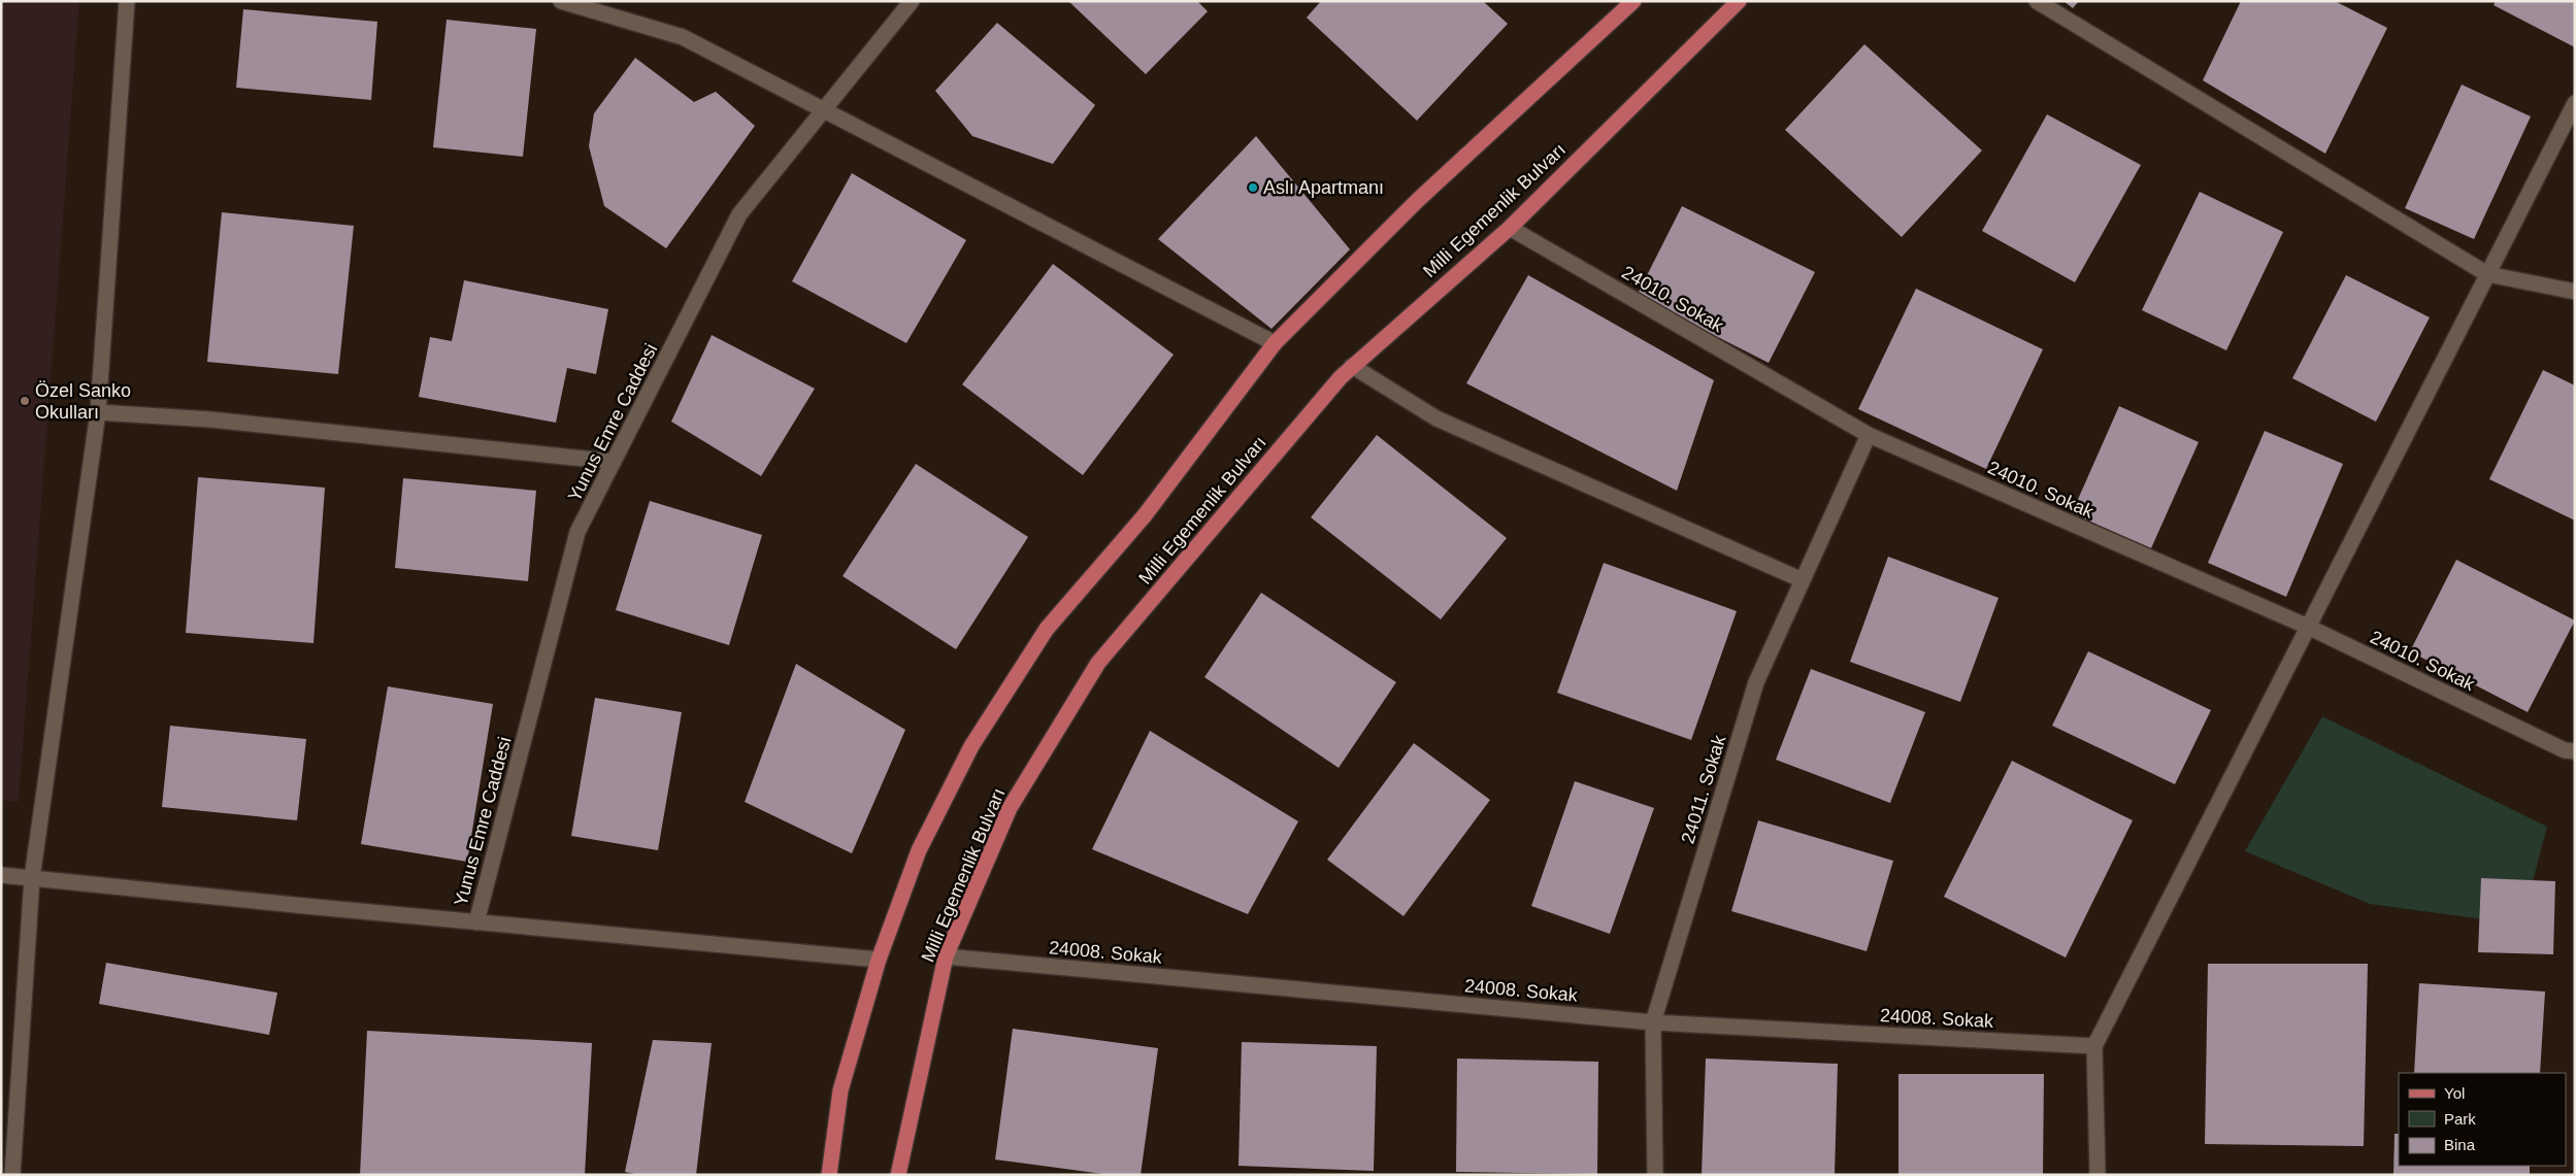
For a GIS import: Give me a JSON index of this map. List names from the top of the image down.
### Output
{
  "streets": {
    "main road": ["Milli Egemenlik Bulvarı"],
    "street": [
      "24010. Sokak",
      "Yunus Emre Caddesi",
      "24011. Sokak",
      "24008. Sokak"
    ]
  },
  "crossings": [
    ["Milli Egemenlik Bulvarı", "24010. Sokak"],
    ["Milli Egemenlik Bulvarı", "24008. Sokak"],
    ["24010. Sokak", "24011. Sokak"],
    ["24011. Sokak", "24008. Sokak"]
  ],
  "places": ["Aslı Apartmanı", "Özel Sanko Okulları"],
  "legend": ["Yol", "Park", "Bina"]
}
